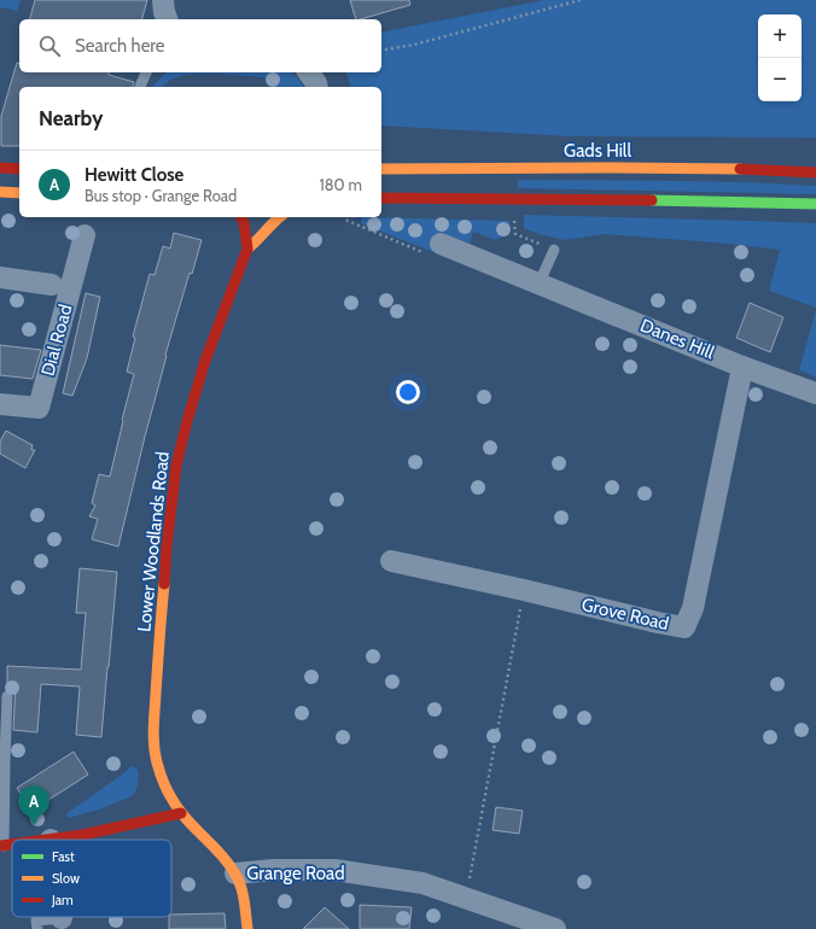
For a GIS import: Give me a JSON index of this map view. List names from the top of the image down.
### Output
{
  "streets": {
    "street": [
      "Gads Hill",
      "Danes Hill",
      "Dial Road",
      "Lower Woodlands Road",
      "Grove Road",
      "Grange Road"
    ]
  },
  "crossings": [
    ["Danes Hill", "Grove Road"],
    ["Lower Woodlands Road", "Grange Road"]
  ],
  "legend": ["Fast", "Slow", "Jam"],
  "page": {
    "map_buttons": ["+", "−"],
    "search": "Search here",
    "heading": "Nearby",
    "list": [
      {
        "mark": "A",
        "name": "Hewitt Close",
        "note": "Bus stop · Grange Road",
        "value": "180 m"
      }
    ],
    "pins": "A"
  }
}
